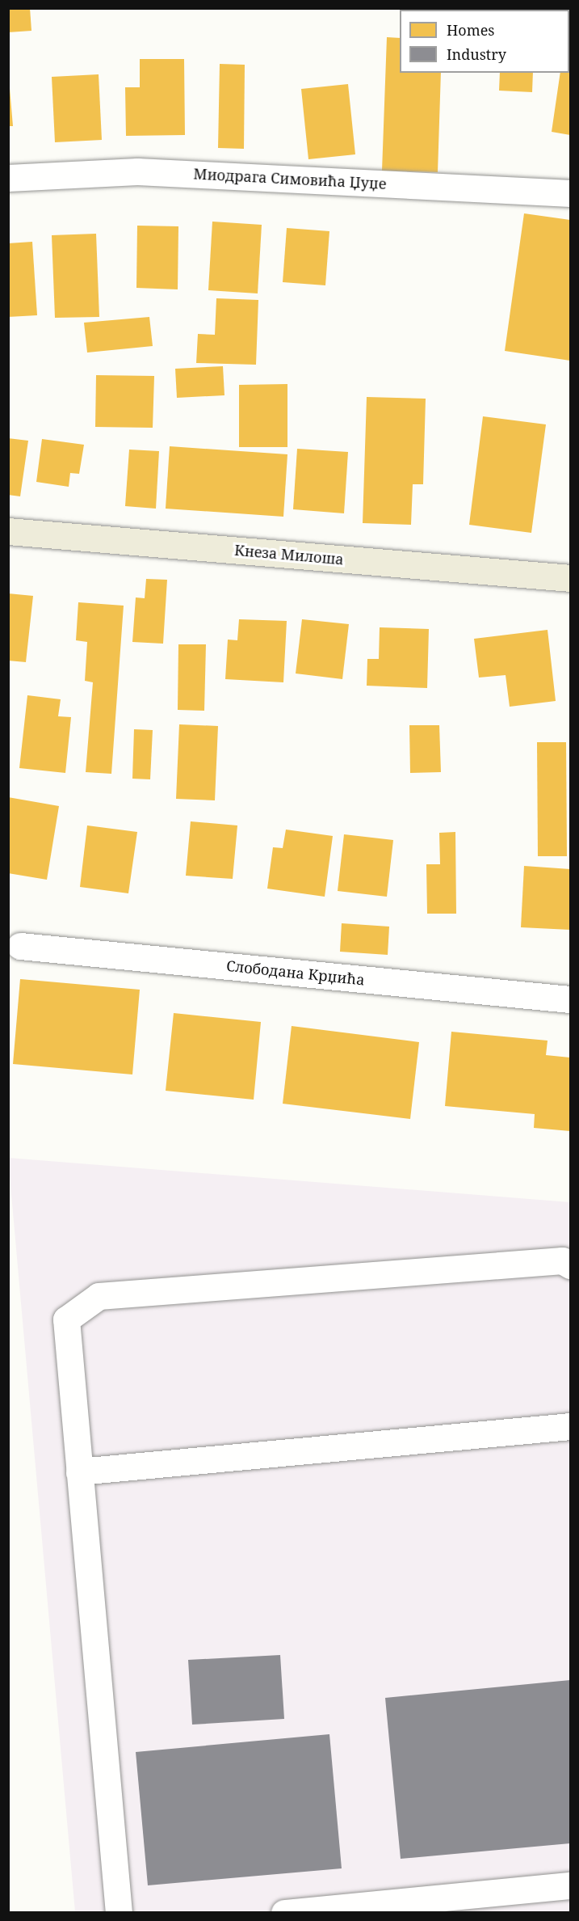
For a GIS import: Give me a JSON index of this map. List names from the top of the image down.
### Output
{
  "streets": {
    "main road": ["Кнеза Милоша"],
    "street": ["Миодрага Симовића Џуџе", "Слободана Крџића"]
  },
  "legend": ["Homes", "Industry"]
}
